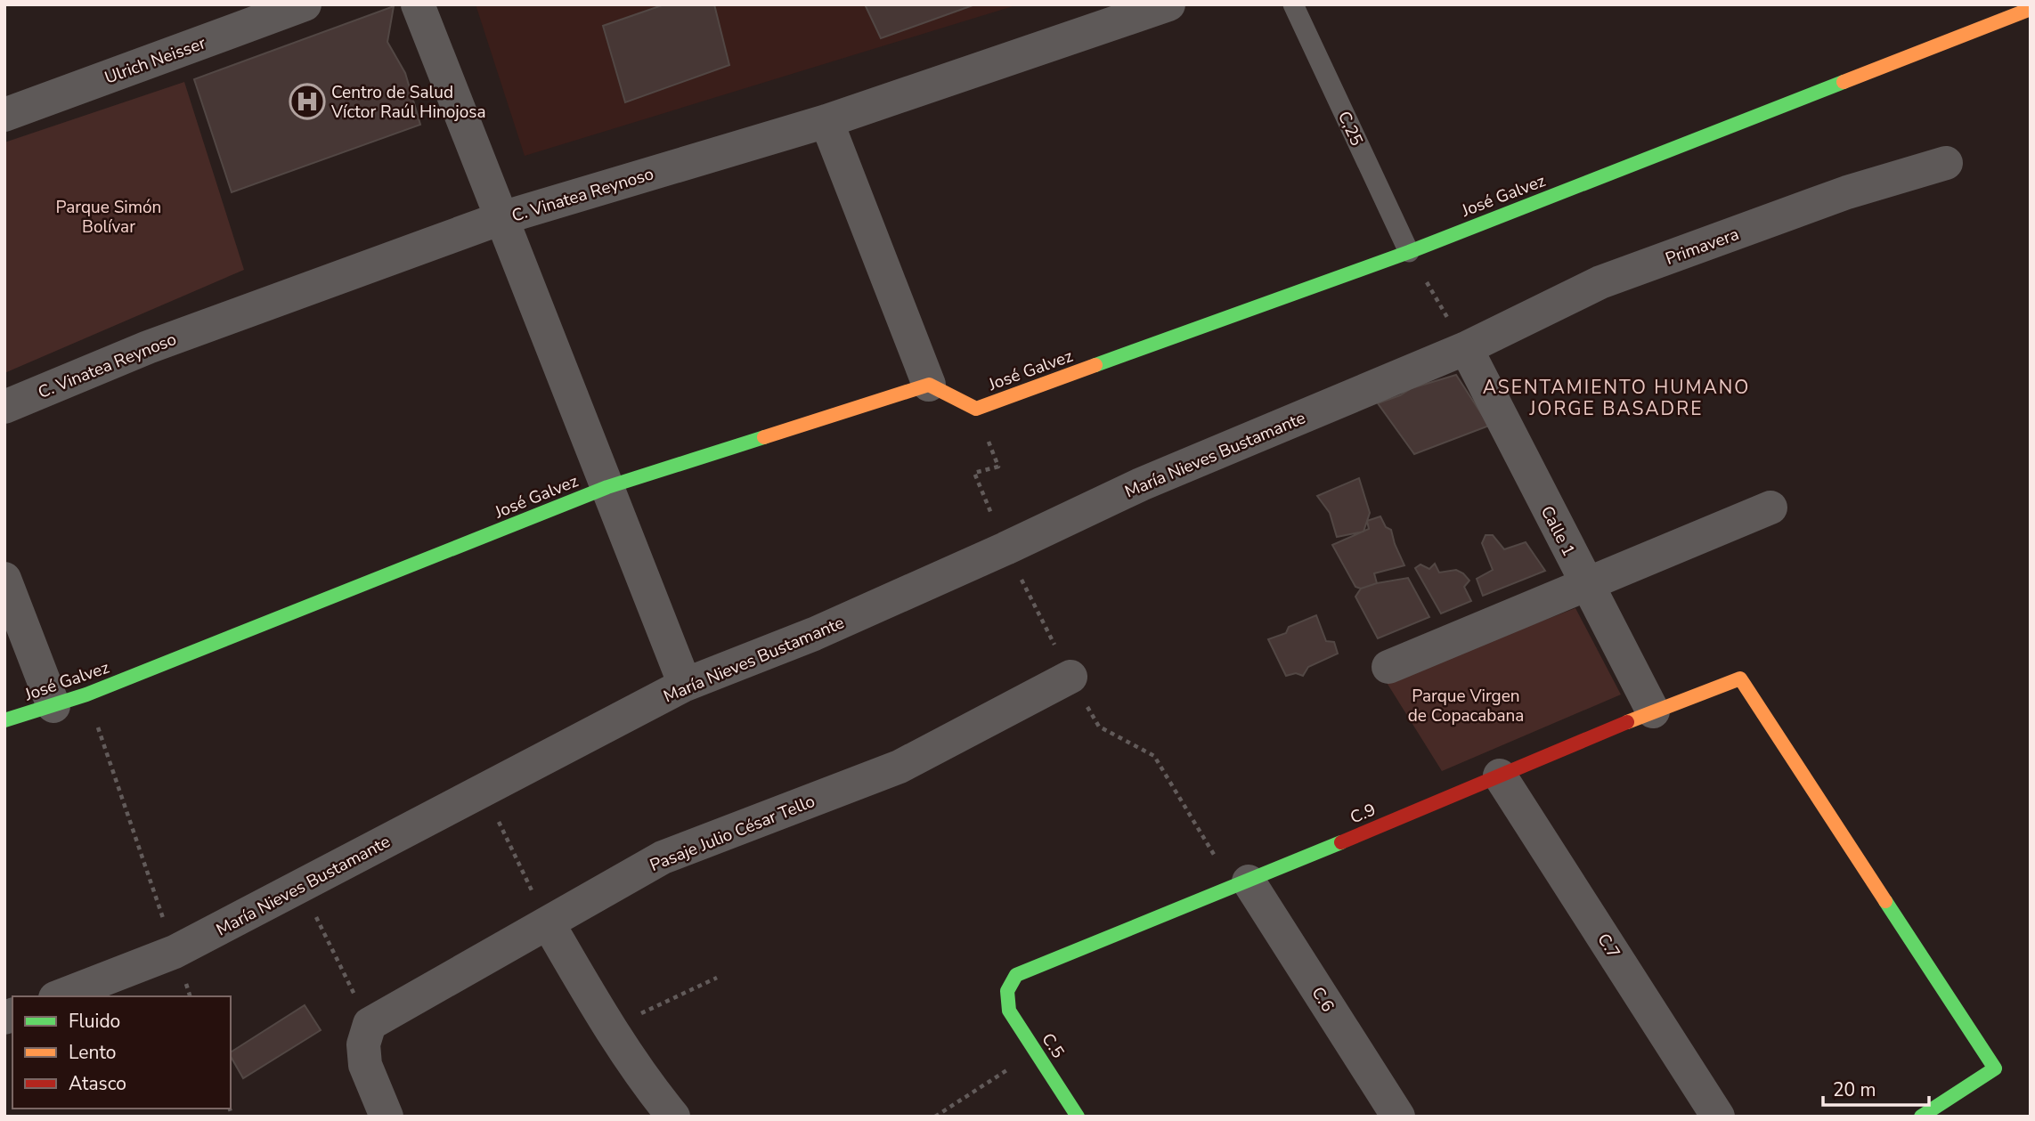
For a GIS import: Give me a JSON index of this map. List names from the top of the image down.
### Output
{
  "streets": {
    "street": [
      "Ulrich Neisser",
      "C. Vinatea Reynoso",
      "José Galvez",
      "Primavera",
      "María Nieves Bustamante",
      "Calle 1",
      "C.9",
      "Pasaje Julio César Tello",
      "C.7",
      "C.6",
      "C.5"
    ],
    "lane": ["C,25"]
  },
  "crossings": [
    ["C,25", "José Galvez"],
    ["Primavera", "María Nieves Bustamante"],
    ["Primavera", "Calle 1"],
    ["María Nieves Bustamante", "Calle 1"],
    ["Calle 1", "C.9"],
    ["C.9", "C.7"],
    ["C.9", "C.6"],
    ["C.9", "C.5"]
  ],
  "districts": ["ASENTAMIENTO HUMANO JORGE BASADRE"],
  "parks": ["Parque Simón Bolívar", "Parque Virgen de Copacabana"],
  "places": {
    "hospital": ["Centro de Salud Víctor Raúl Hinojosa"]
  },
  "legend": ["Fluido", "Lento", "Atasco"],
  "scale_bar": "20 m"
}
